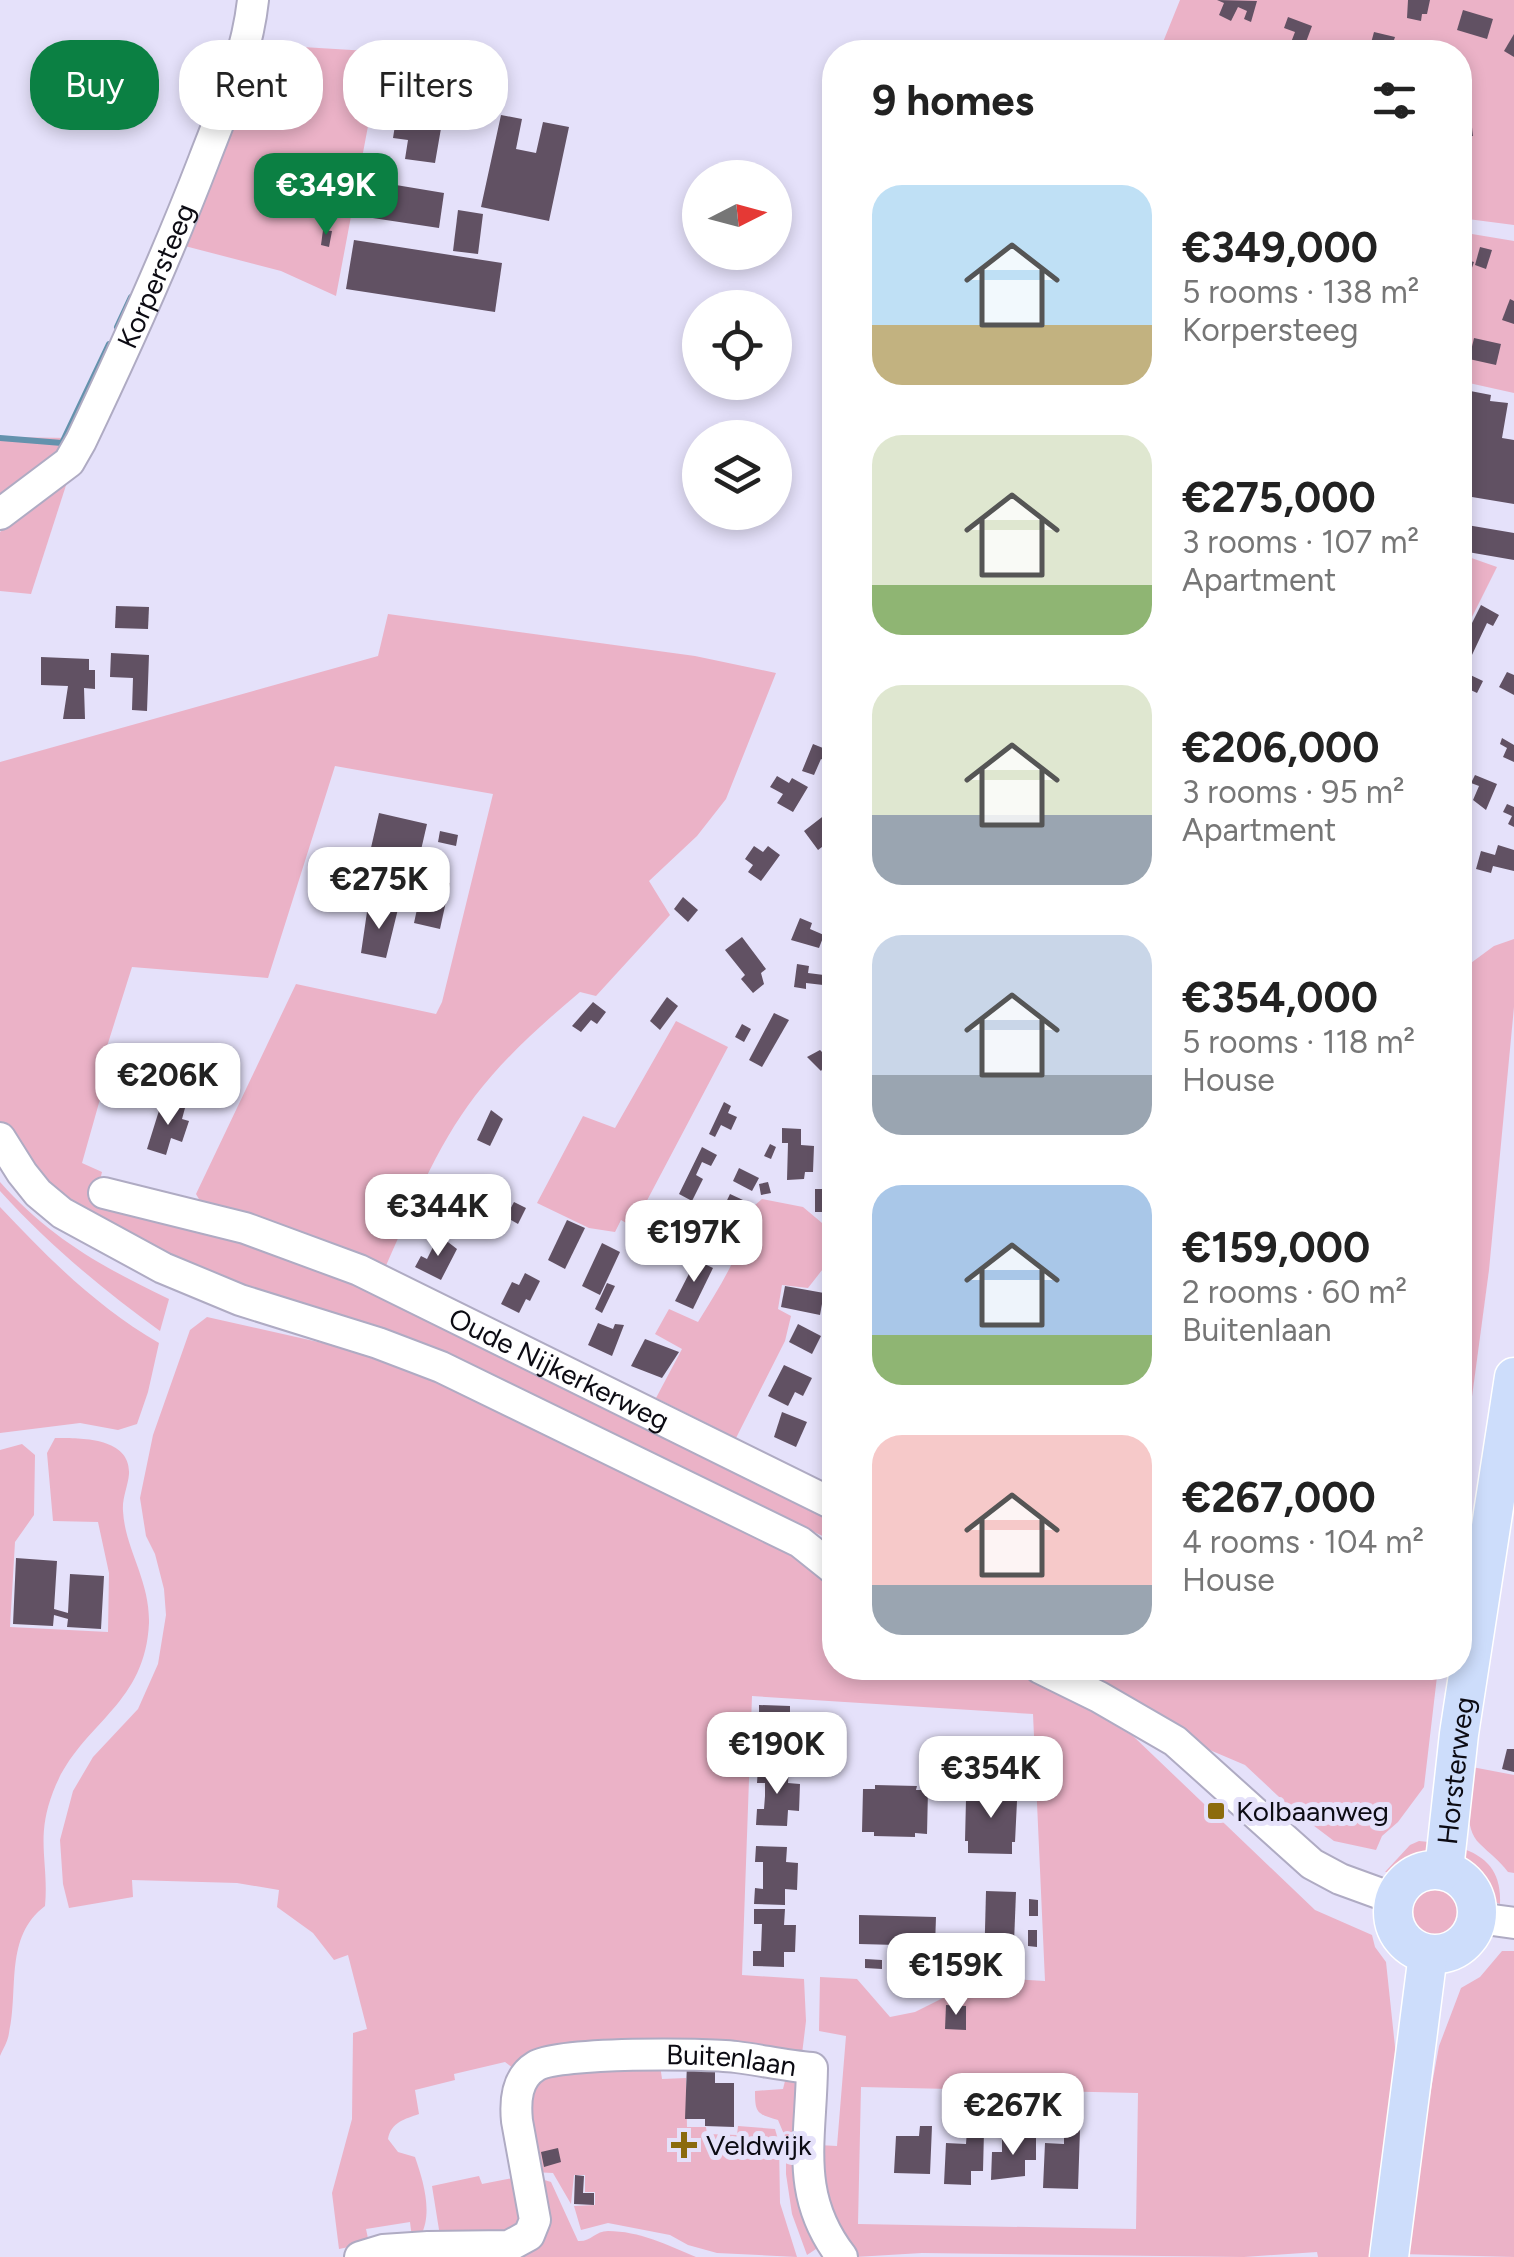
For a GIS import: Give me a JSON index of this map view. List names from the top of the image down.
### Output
{
  "streets": {
    "main road": ["Horsterweg"],
    "street": ["Korpersteeg", "Oude Nijkerkerweg", "Buitenlaan"]
  },
  "places": {
    "transit": ["Kolbaanweg"],
    "health": ["Veldwijk"]
  },
  "north": "right",
  "page": {
    "chip": ["Buy", "Rent", "Filters"],
    "heading": "9 homes",
    "price": [
      "€349K",
      "€275K",
      "€206K",
      "€344K",
      "€197K",
      "€190K",
      "€354K",
      "€159K",
      "€267K"
    ],
    "list": [
      {
        "name": "€349,000",
        "note": "5 rooms · 138 m² · Korpersteeg"
      },
      {
        "name": "€275,000",
        "note": "3 rooms · 107 m² · Apartment"
      },
      {
        "name": "€206,000",
        "note": "3 rooms · 95 m² · Apartment"
      },
      {
        "name": "€354,000",
        "note": "5 rooms · 118 m² · House"
      },
      {
        "name": "€159,000",
        "note": "2 rooms · 60 m² · Buitenlaan"
      },
      {
        "name": "€267,000",
        "note": "4 rooms · 104 m² · House"
      }
    ]
  }
}
